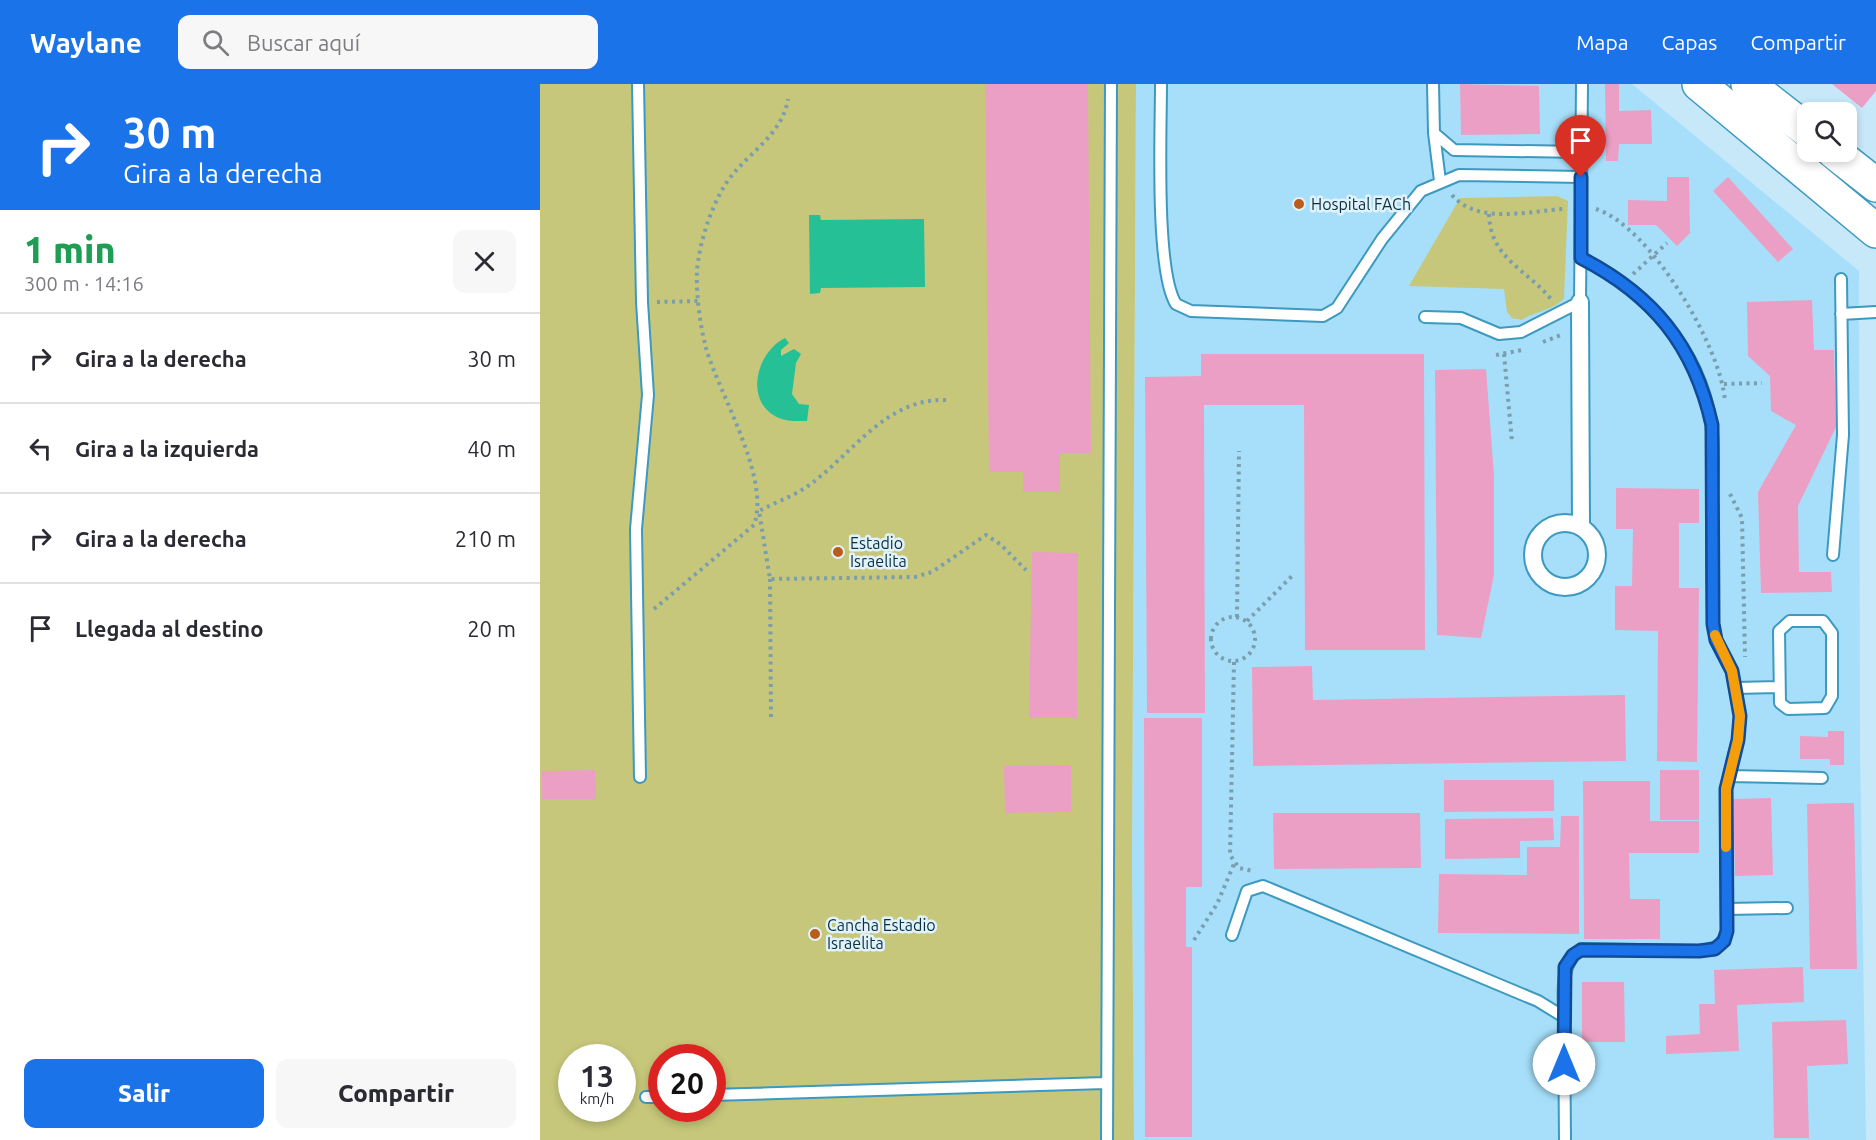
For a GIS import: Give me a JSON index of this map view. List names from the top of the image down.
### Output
{
  "places": ["Hospital FACh", "Estadio Israelita", "Cancha Estadio Israelita"],
  "page": {
    "header": "Waylane",
    "search": "Buscar aquí",
    "nav": ["Mapa", "Capas", "Compartir"],
    "turn": ["30 m", "Gira a la derecha"],
    "heading": ["1 min", "300 m · 14:16"],
    "list": [
      {
        "name": "Gira a la derecha",
        "value": "30 m"
      },
      {
        "name": "Gira a la izquierda",
        "value": "40 m"
      },
      {
        "name": "Gira a la derecha",
        "value": "210 m"
      },
      {
        "name": "Llegada al destino",
        "value": "20 m"
      }
    ],
    "speed": "13 km/h",
    "limit": "20",
    "buttons": ["Salir", "Compartir"]
  }
}
